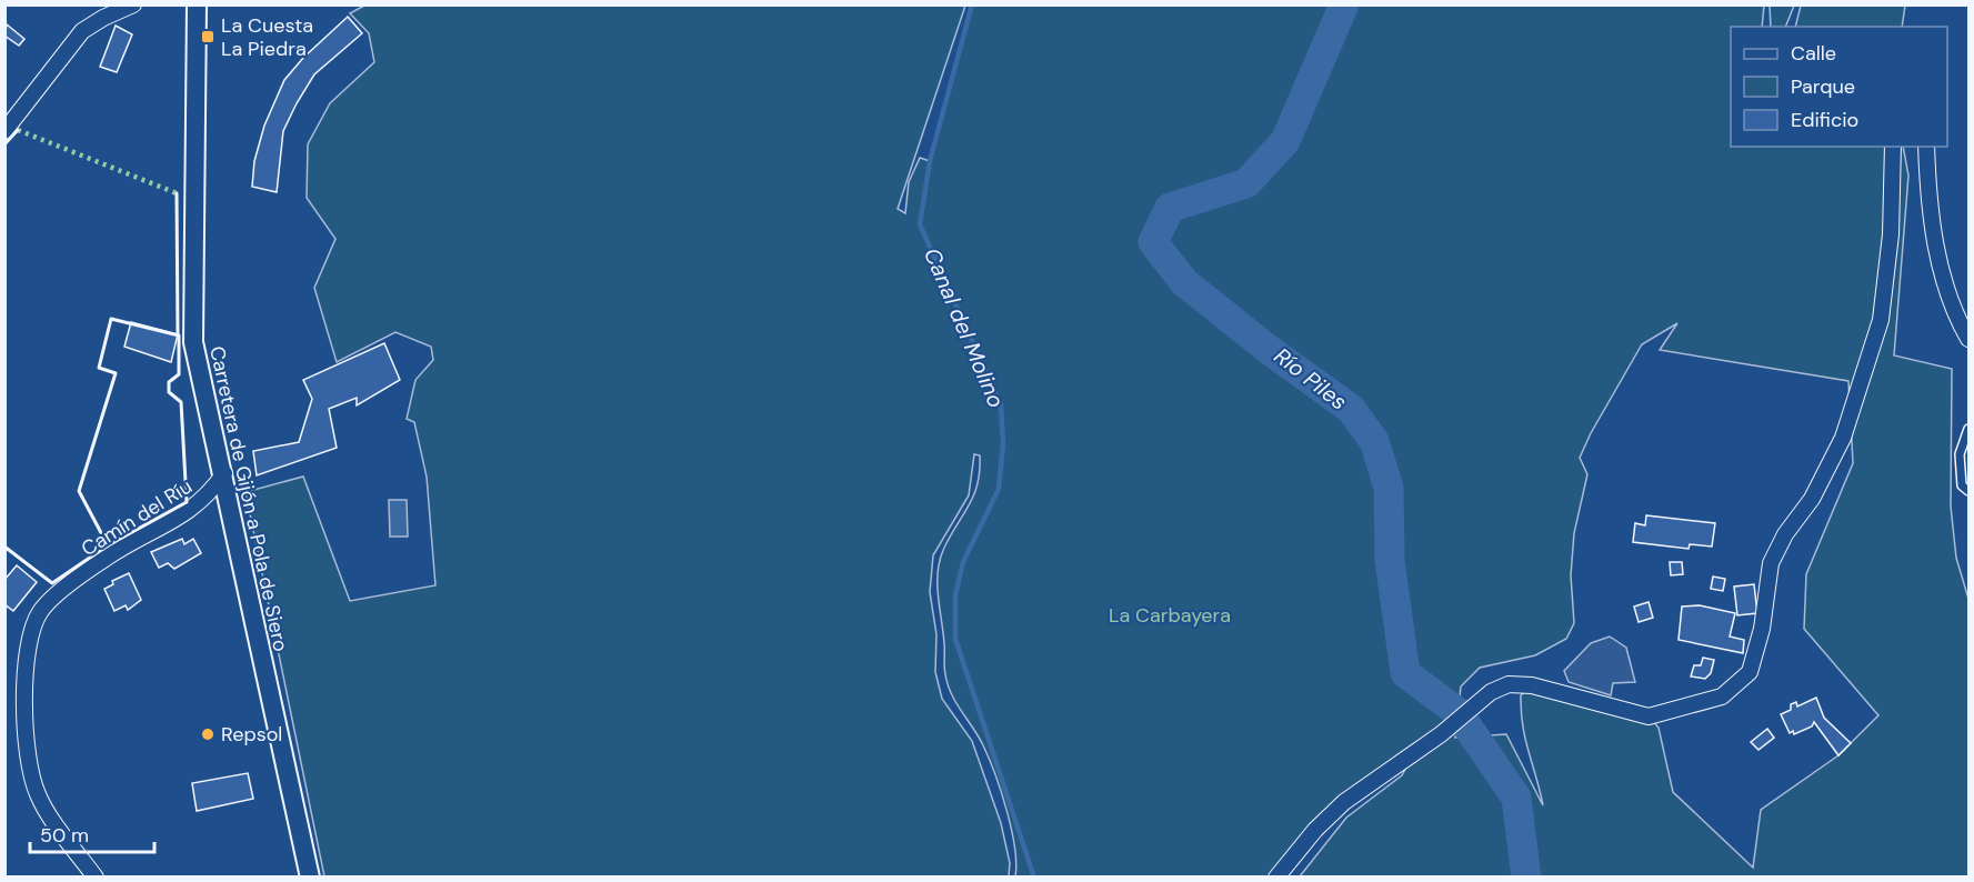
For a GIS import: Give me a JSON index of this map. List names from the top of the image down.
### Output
{
  "streets": {
    "street": ["Carretera de Gijón a Pola de Siero", "Camín del Ríu"]
  },
  "crossings": [
    ["Carretera de Gijón a Pola de Siero", "Camín del Ríu"]
  ],
  "water": ["Canal del Molino", "Río Piles"],
  "parks": ["La Carbayera"],
  "places": {
    "transit": ["La Cuesta La Piedra"],
    "other": ["Repsol"]
  },
  "legend": ["Calle", "Parque", "Edificio"],
  "scale_bar": "50 m"
}
